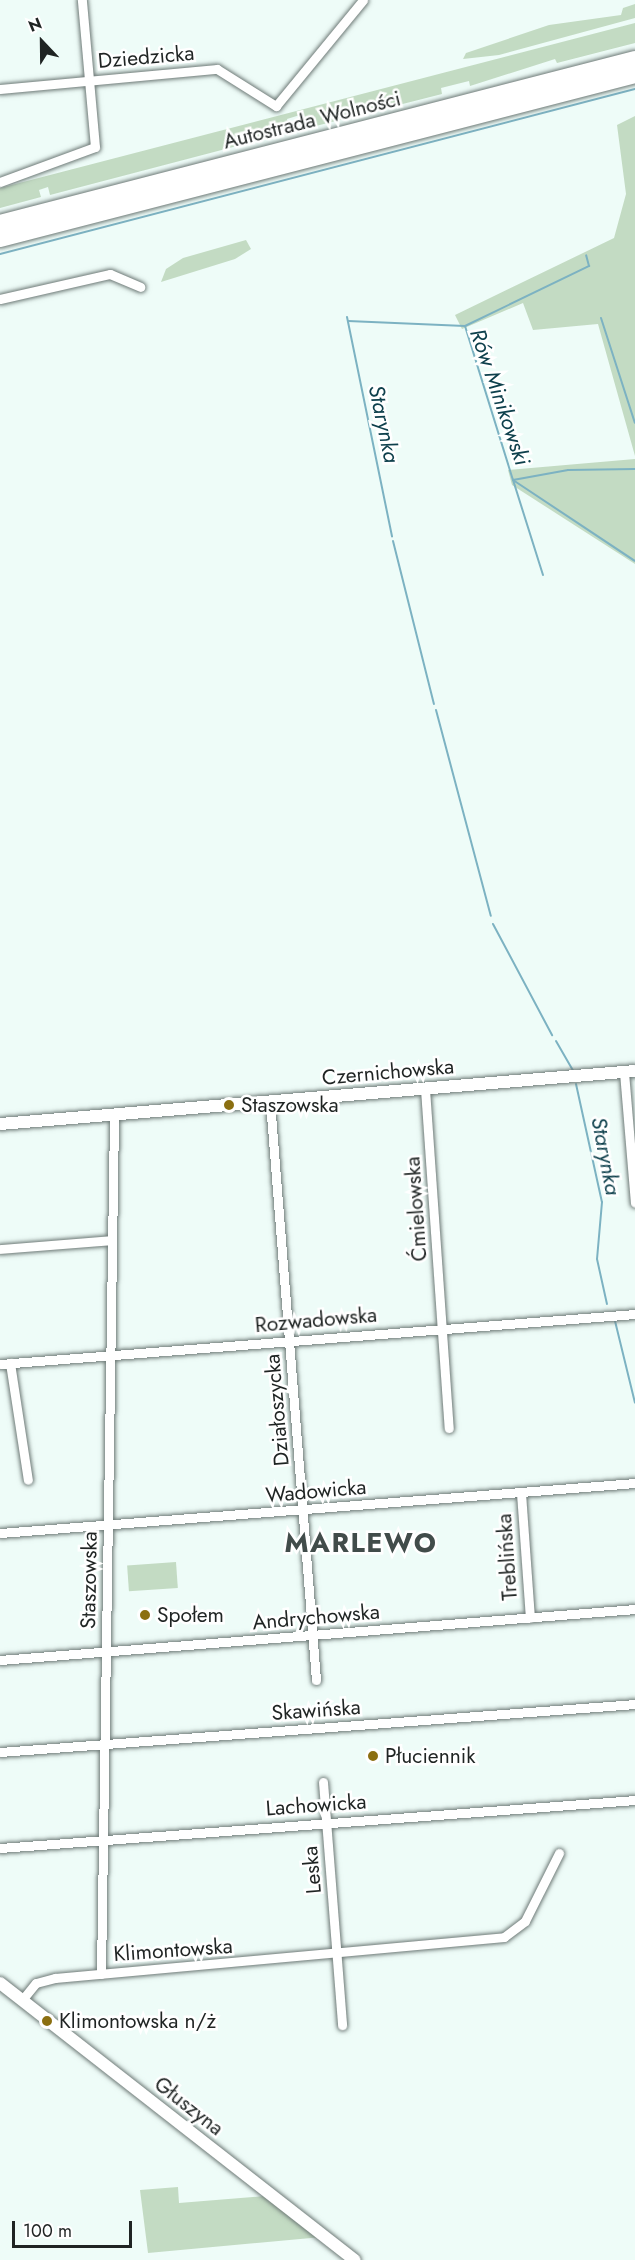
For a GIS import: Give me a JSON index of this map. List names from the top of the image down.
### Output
{
  "streets": {
    "highway": ["Autostrada Wolności"],
    "street": [
      "Dziedzicka",
      "Czernichowska",
      "Ćmielowska",
      "Rozwadowska",
      "Działoszycka",
      "Wadowicka",
      "Treblińska",
      "Staszowska",
      "Andrychowska",
      "Skawińska",
      "Lachowicka",
      "Leska",
      "Klimontowska",
      "Głuszyna"
    ]
  },
  "crossings": [
    ["Czernichowska", "Ćmielowska"],
    ["Czernichowska", "Działoszycka"],
    ["Czernichowska", "Staszowska"],
    ["Ćmielowska", "Rozwadowska"],
    ["Rozwadowska", "Działoszycka"],
    ["Rozwadowska", "Staszowska"],
    ["Działoszycka", "Wadowicka"],
    ["Działoszycka", "Andrychowska"],
    ["Wadowicka", "Treblińska"],
    ["Wadowicka", "Staszowska"],
    ["Treblińska", "Andrychowska"],
    ["Staszowska", "Andrychowska"],
    ["Staszowska", "Skawińska"],
    ["Staszowska", "Lachowicka"],
    ["Staszowska", "Klimontowska"],
    ["Lachowicka", "Leska"],
    ["Leska", "Klimontowska"],
    ["Klimontowska", "Głuszyna"]
  ],
  "districts": ["MARLEWO"],
  "water": ["Rów Minikowski", "Starynka"],
  "places": [
    "Staszowska",
    "Społem",
    "Płuciennik",
    "Klimontowska n/ż"
  ],
  "scale_bar": "100 m",
  "north": "top"
}
